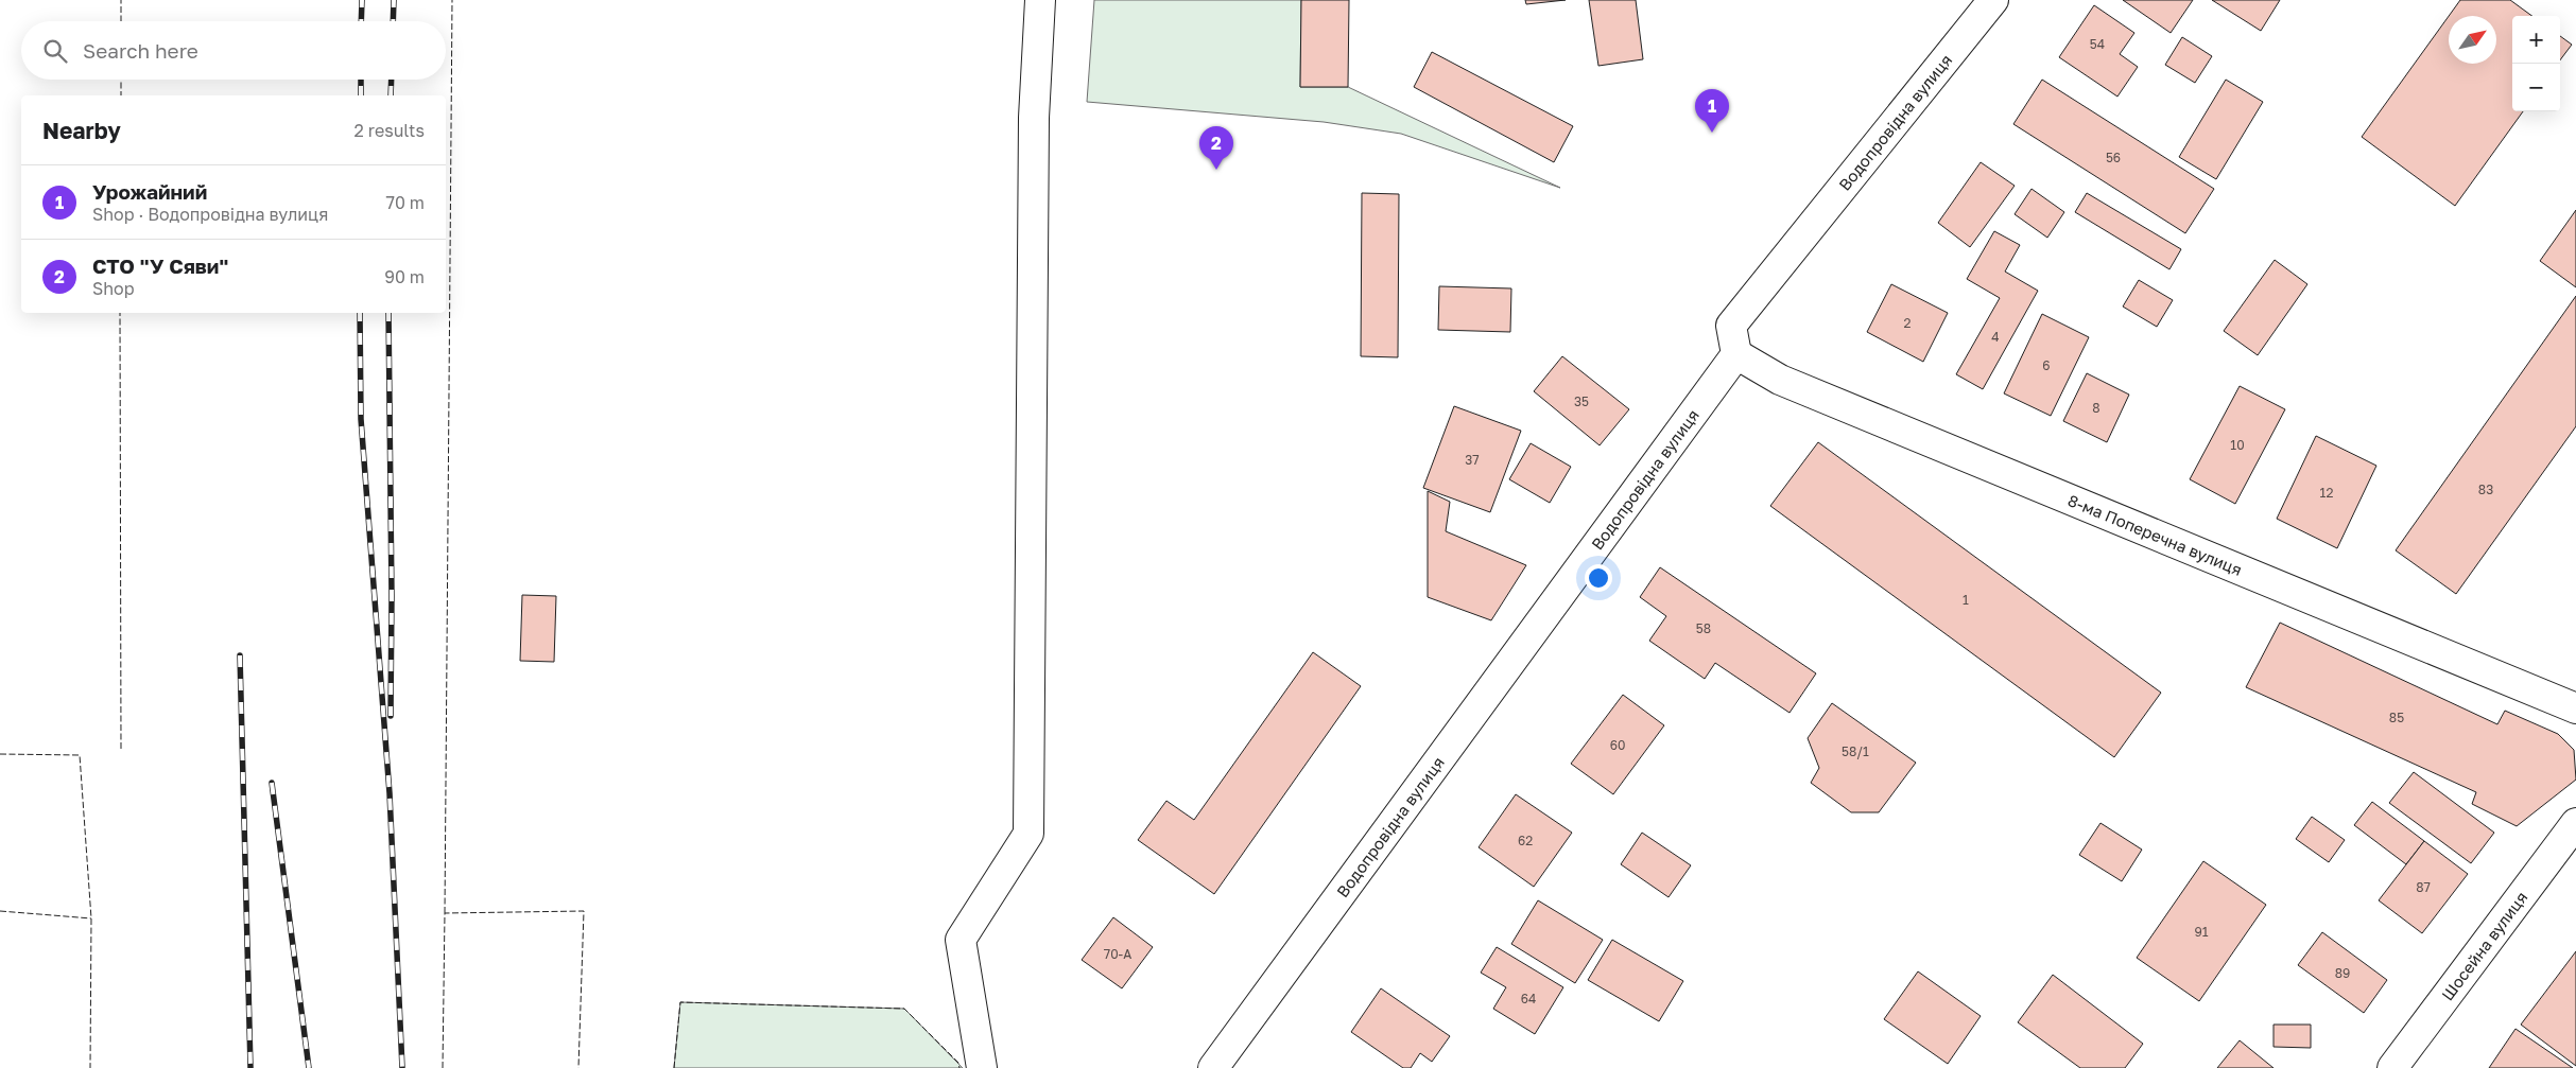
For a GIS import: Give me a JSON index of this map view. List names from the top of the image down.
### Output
{
  "streets": {
    "street": ["Водопровідна вулиця", "8-ма Поперечна вулиця", "Шосейна вулиця"]
  },
  "crossings": [
    ["Водопровідна вулиця", "8-ма Поперечна вулиця"]
  ],
  "house_numbers": [
    "54",
    "56",
    "2",
    "4",
    "6",
    "35",
    "8",
    "10",
    "37",
    "83",
    "12",
    "1",
    "58",
    "85",
    "60",
    "58/1",
    "62",
    "87",
    "91",
    "70-А",
    "89",
    "64"
  ],
  "north": "top right",
  "page": {
    "map_buttons": ["+", "−"],
    "search": "Search here",
    "pins": ["1", "2"],
    "heading": ["Nearby", "2 results"],
    "list": [
      {
        "mark": "1",
        "name": "Урожайний",
        "note": "Shop · Водопровідна вулиця",
        "value": "70 m"
      },
      {
        "mark": "2",
        "name": "СТО \"У Сяви\"",
        "note": "Shop",
        "value": "90 m"
      }
    ]
  }
}
